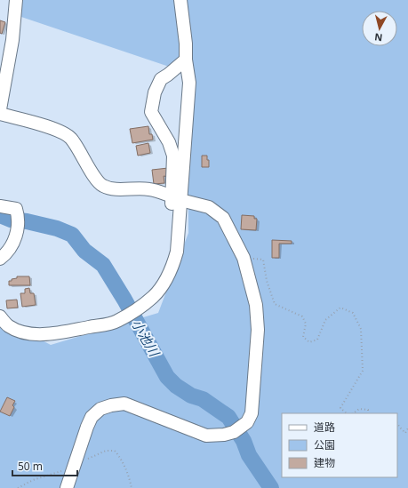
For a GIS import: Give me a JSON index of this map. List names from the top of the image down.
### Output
{
  "water": ["小池川"],
  "legend": ["道路", "公園", "建物"],
  "scale_bar": "50 m",
  "north": "bottom"
}
